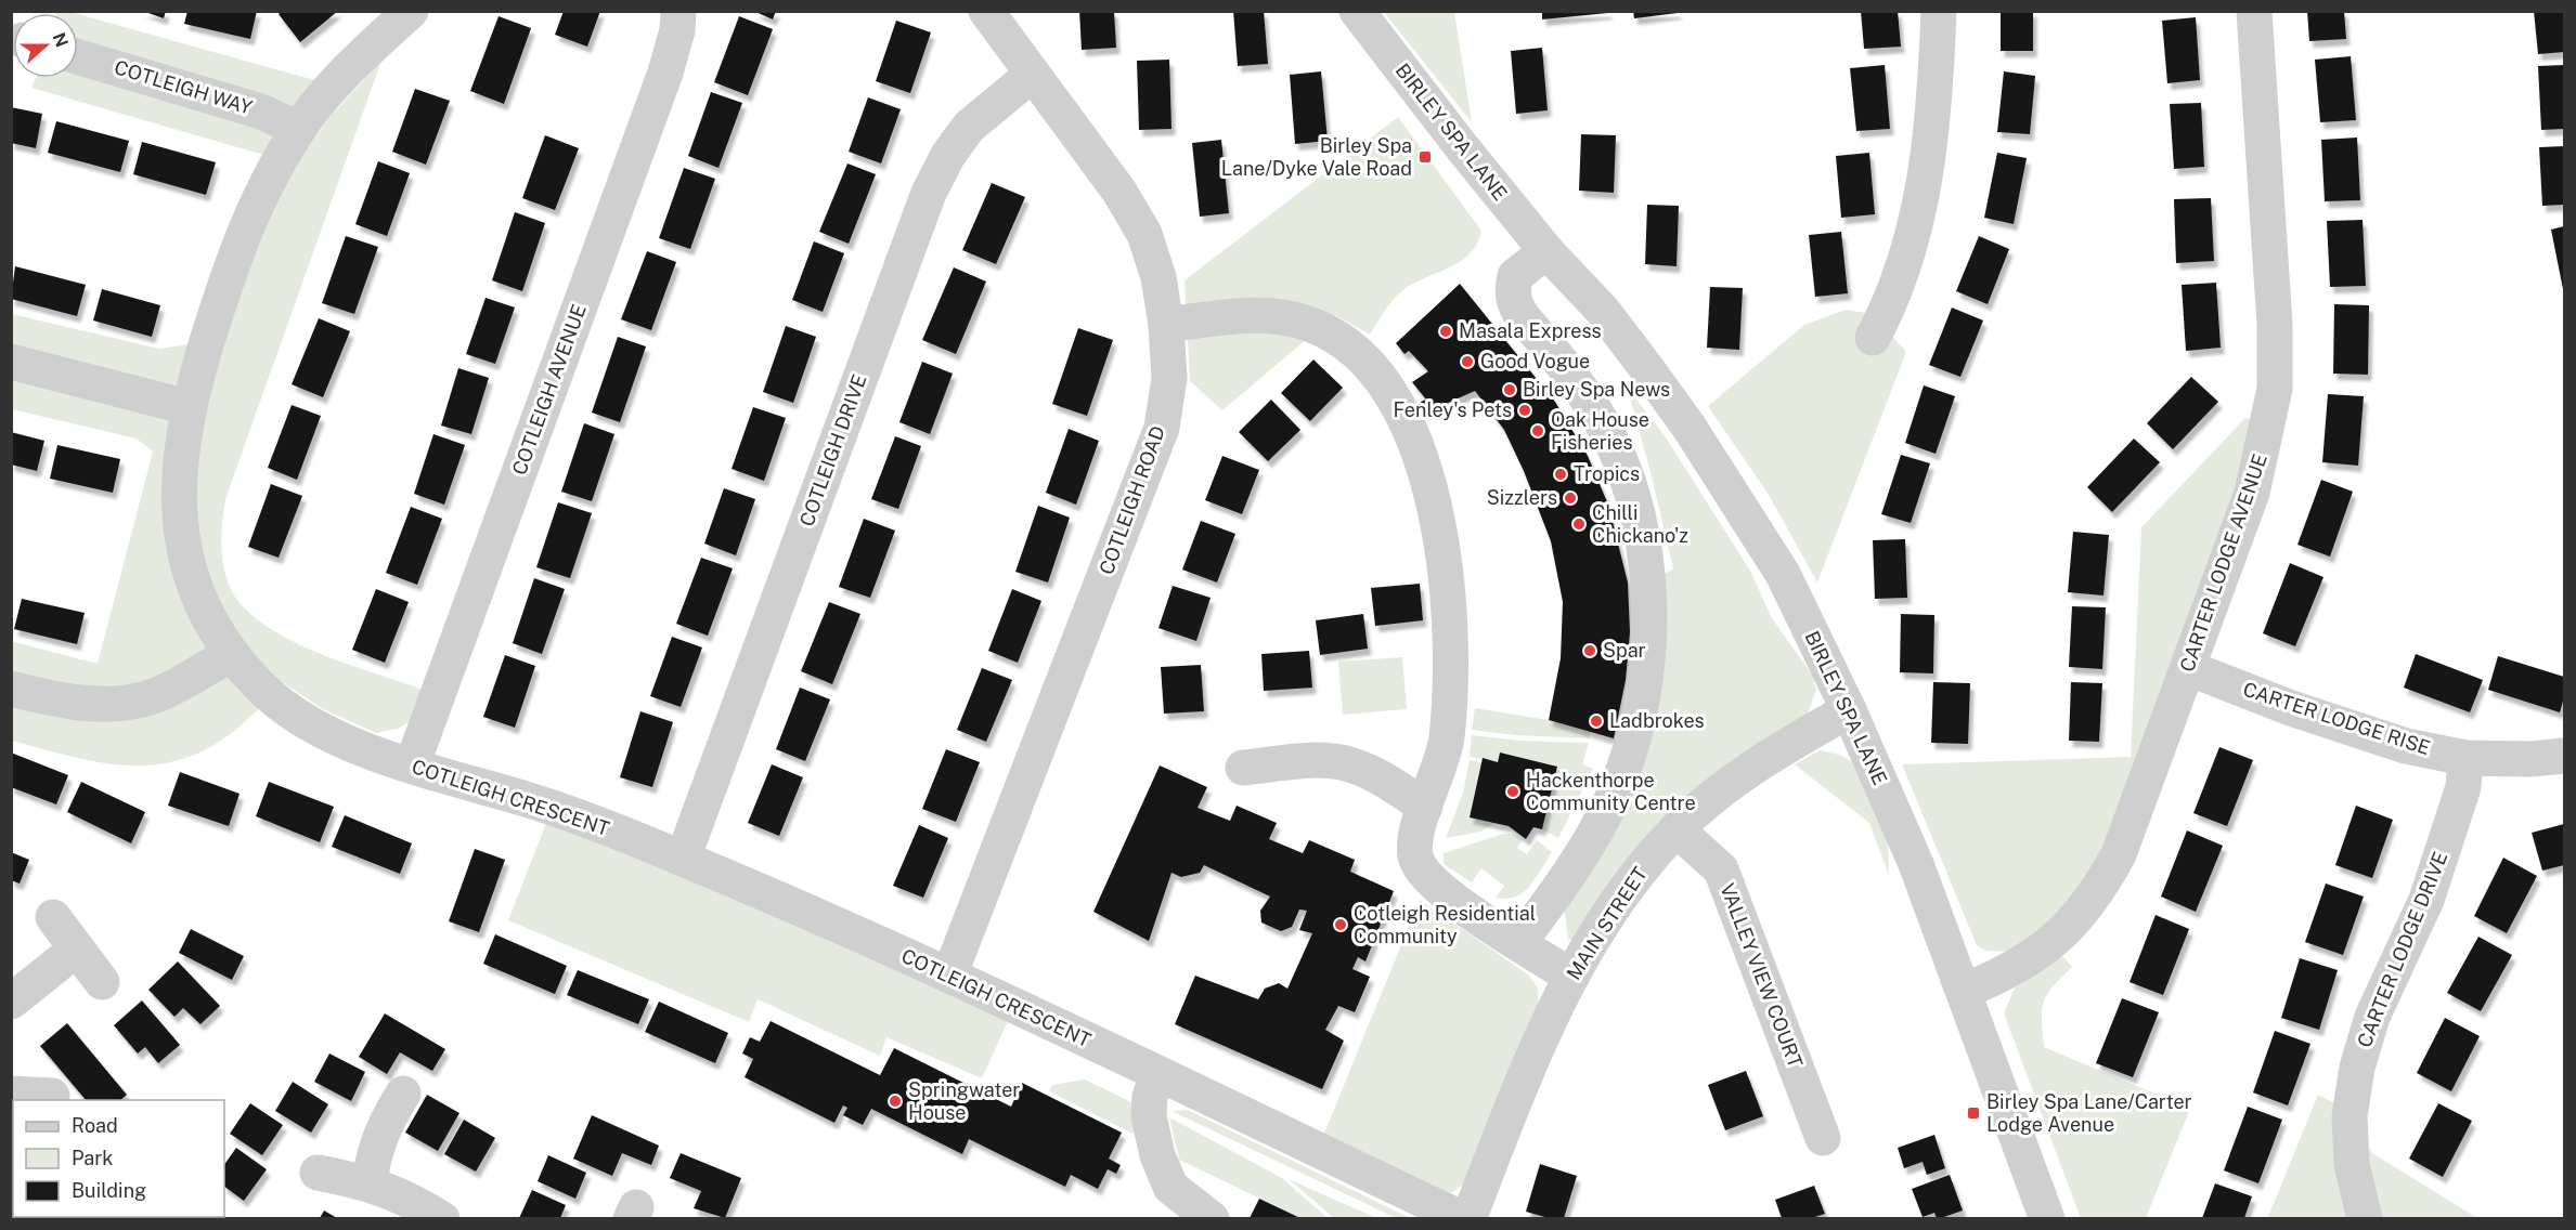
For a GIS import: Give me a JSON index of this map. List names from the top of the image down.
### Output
{
  "streets": {
    "street": [
      "COTLEIGH WAY",
      "BIRLEY SPA LANE",
      "COTLEIGH AVENUE",
      "COTLEIGH DRIVE",
      "COTLEIGH ROAD",
      "CARTER LODGE AVENUE",
      "CARTER LODGE RISE",
      "COTLEIGH CRESCENT",
      "MAIN STREET",
      "CARTER LODGE DRIVE",
      "VALLEY VIEW COURT"
    ]
  },
  "crossings": [
    ["COTLEIGH WAY", "COTLEIGH CRESCENT"],
    ["BIRLEY SPA LANE", "CARTER LODGE AVENUE"],
    ["BIRLEY SPA LANE", "MAIN STREET"],
    ["COTLEIGH AVENUE", "COTLEIGH CRESCENT"],
    ["COTLEIGH DRIVE", "COTLEIGH ROAD"],
    ["COTLEIGH DRIVE", "COTLEIGH CRESCENT"],
    ["COTLEIGH ROAD", "COTLEIGH CRESCENT"],
    ["CARTER LODGE AVENUE", "CARTER LODGE RISE"],
    ["CARTER LODGE RISE", "CARTER LODGE DRIVE"],
    ["MAIN STREET", "VALLEY VIEW COURT"]
  ],
  "places": {
    "transit": ["Birley Spa Lane/Dyke Vale Road", "Birley Spa Lane/Carter Lodge Avenue"],
    "other": [
      "Masala Express",
      "Good Vogue",
      "Birley Spa News",
      "Fenley's Pets",
      "Oak House Fisheries",
      "Tropics",
      "Sizzlers",
      "Chilli Chickano'z",
      "Spar",
      "Ladbrokes",
      "Hackenthorpe Community Centre",
      "Cotleigh Residential Community",
      "Springwater House"
    ]
  },
  "legend": ["Road", "Park", "Building"],
  "north": "right"
}
